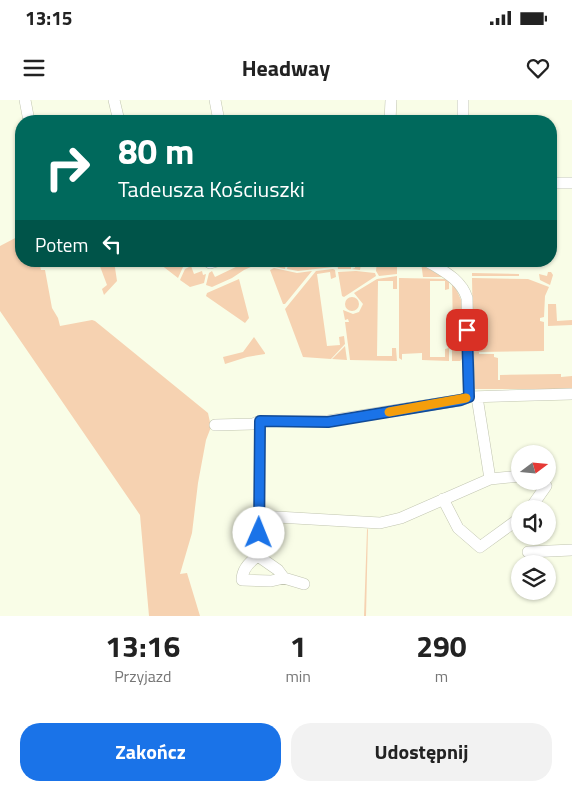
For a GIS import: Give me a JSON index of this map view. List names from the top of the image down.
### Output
{
  "north": "right",
  "page": {
    "status": "13:15",
    "header": "Headway",
    "turn": ["80 m", "Tadeusza Kościuszki"],
    "then": "Potem",
    "eta": [
      "13:16",
      "Przyjazd",
      "1",
      "min",
      "290",
      "m"
    ],
    "buttons": ["Zakończ", "Udostępnij"]
  }
}
